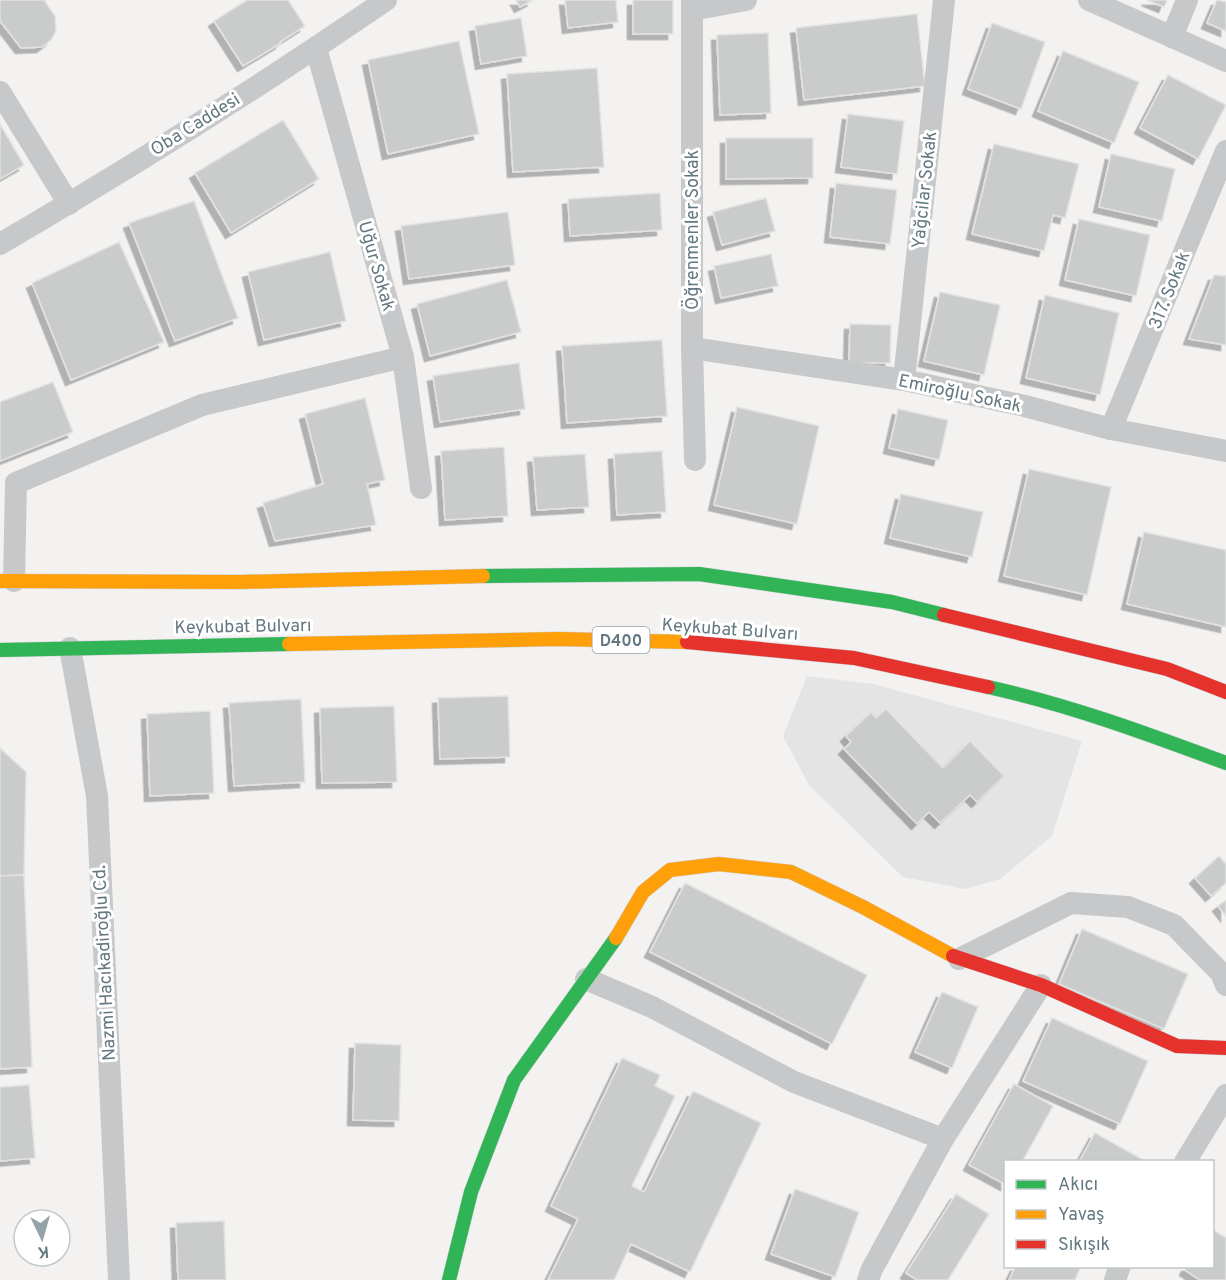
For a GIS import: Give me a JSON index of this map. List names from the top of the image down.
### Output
{
  "streets": {
    "main road": ["Keykubat Bulvarı", "D400"],
    "street": [
      "Oba Caddesi",
      "Yağcilar Sokak",
      "Öğrenmenler Sokak",
      "Uğur Sokak",
      "317. Sokak",
      "Emiroğlu Sokak",
      "Nazmi Hacıkadiroğlu Cd."
    ]
  },
  "crossings": [
    ["Oba Caddesi", "Uğur Sokak"],
    ["Yağcilar Sokak", "Emiroğlu Sokak"],
    ["Öğrenmenler Sokak", "Emiroğlu Sokak"],
    ["317. Sokak", "Emiroğlu Sokak"],
    ["Keykubat Bulvarı", "Nazmi Hacıkadiroğlu Cd."]
  ],
  "legend": ["Akıcı", "Yavaş", "Sıkışık"],
  "north": "bottom"
}
